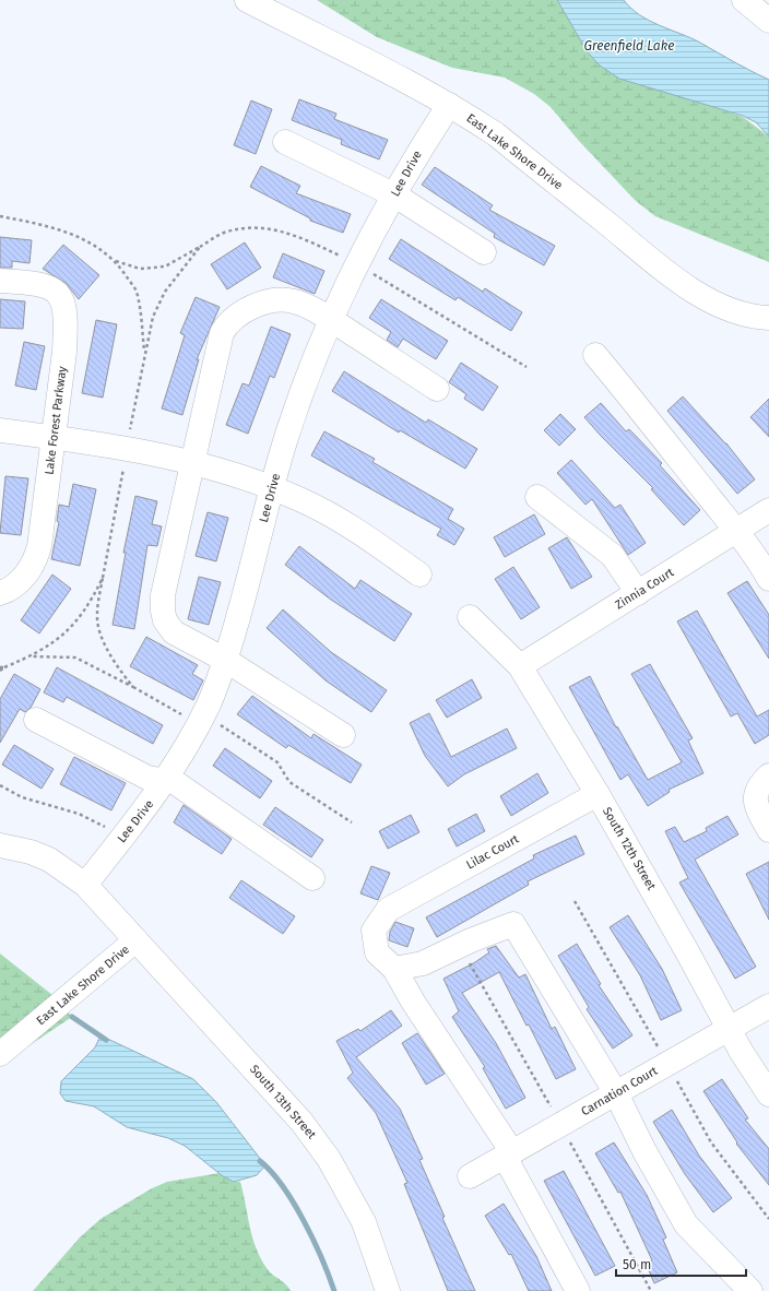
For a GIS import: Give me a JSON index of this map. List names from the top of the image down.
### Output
{
  "streets": {
    "street": [
      "East Lake Shore Drive",
      "Lee Drive",
      "Lake Forest Parkway",
      "Zinnia Court",
      "South 12th Street",
      "Lilac Court",
      "Carnation Court",
      "South 13th Street"
    ]
  },
  "crossings": [
    ["East Lake Shore Drive", "Lee Drive"],
    ["East Lake Shore Drive", "South 13th Street"],
    ["Zinnia Court", "South 12th Street"],
    ["South 12th Street", "Lilac Court"],
    ["South 12th Street", "Carnation Court"]
  ],
  "water": ["Greenfield Lake"],
  "scale_bar": "50 m"
}
